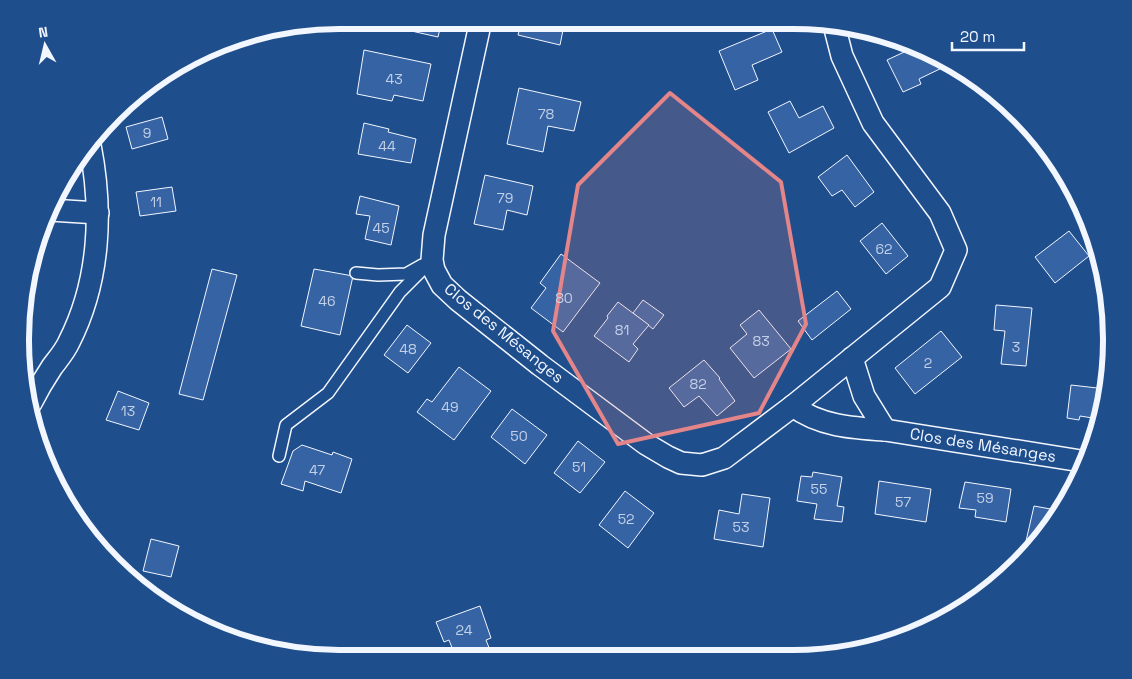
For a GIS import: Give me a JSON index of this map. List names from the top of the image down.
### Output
{
  "streets": {
    "street": ["Clos des Mésanges"]
  },
  "house_numbers": [
    "43",
    "78",
    "9",
    "44",
    "79",
    "11",
    "45",
    "62",
    "80",
    "46",
    "81",
    "83",
    "3",
    "48",
    "2",
    "82",
    "49",
    "13",
    "50",
    "51",
    "47",
    "55",
    "59",
    "57",
    "52",
    "53",
    "24"
  ],
  "scale_bar": "20 m",
  "north": "top"
}
